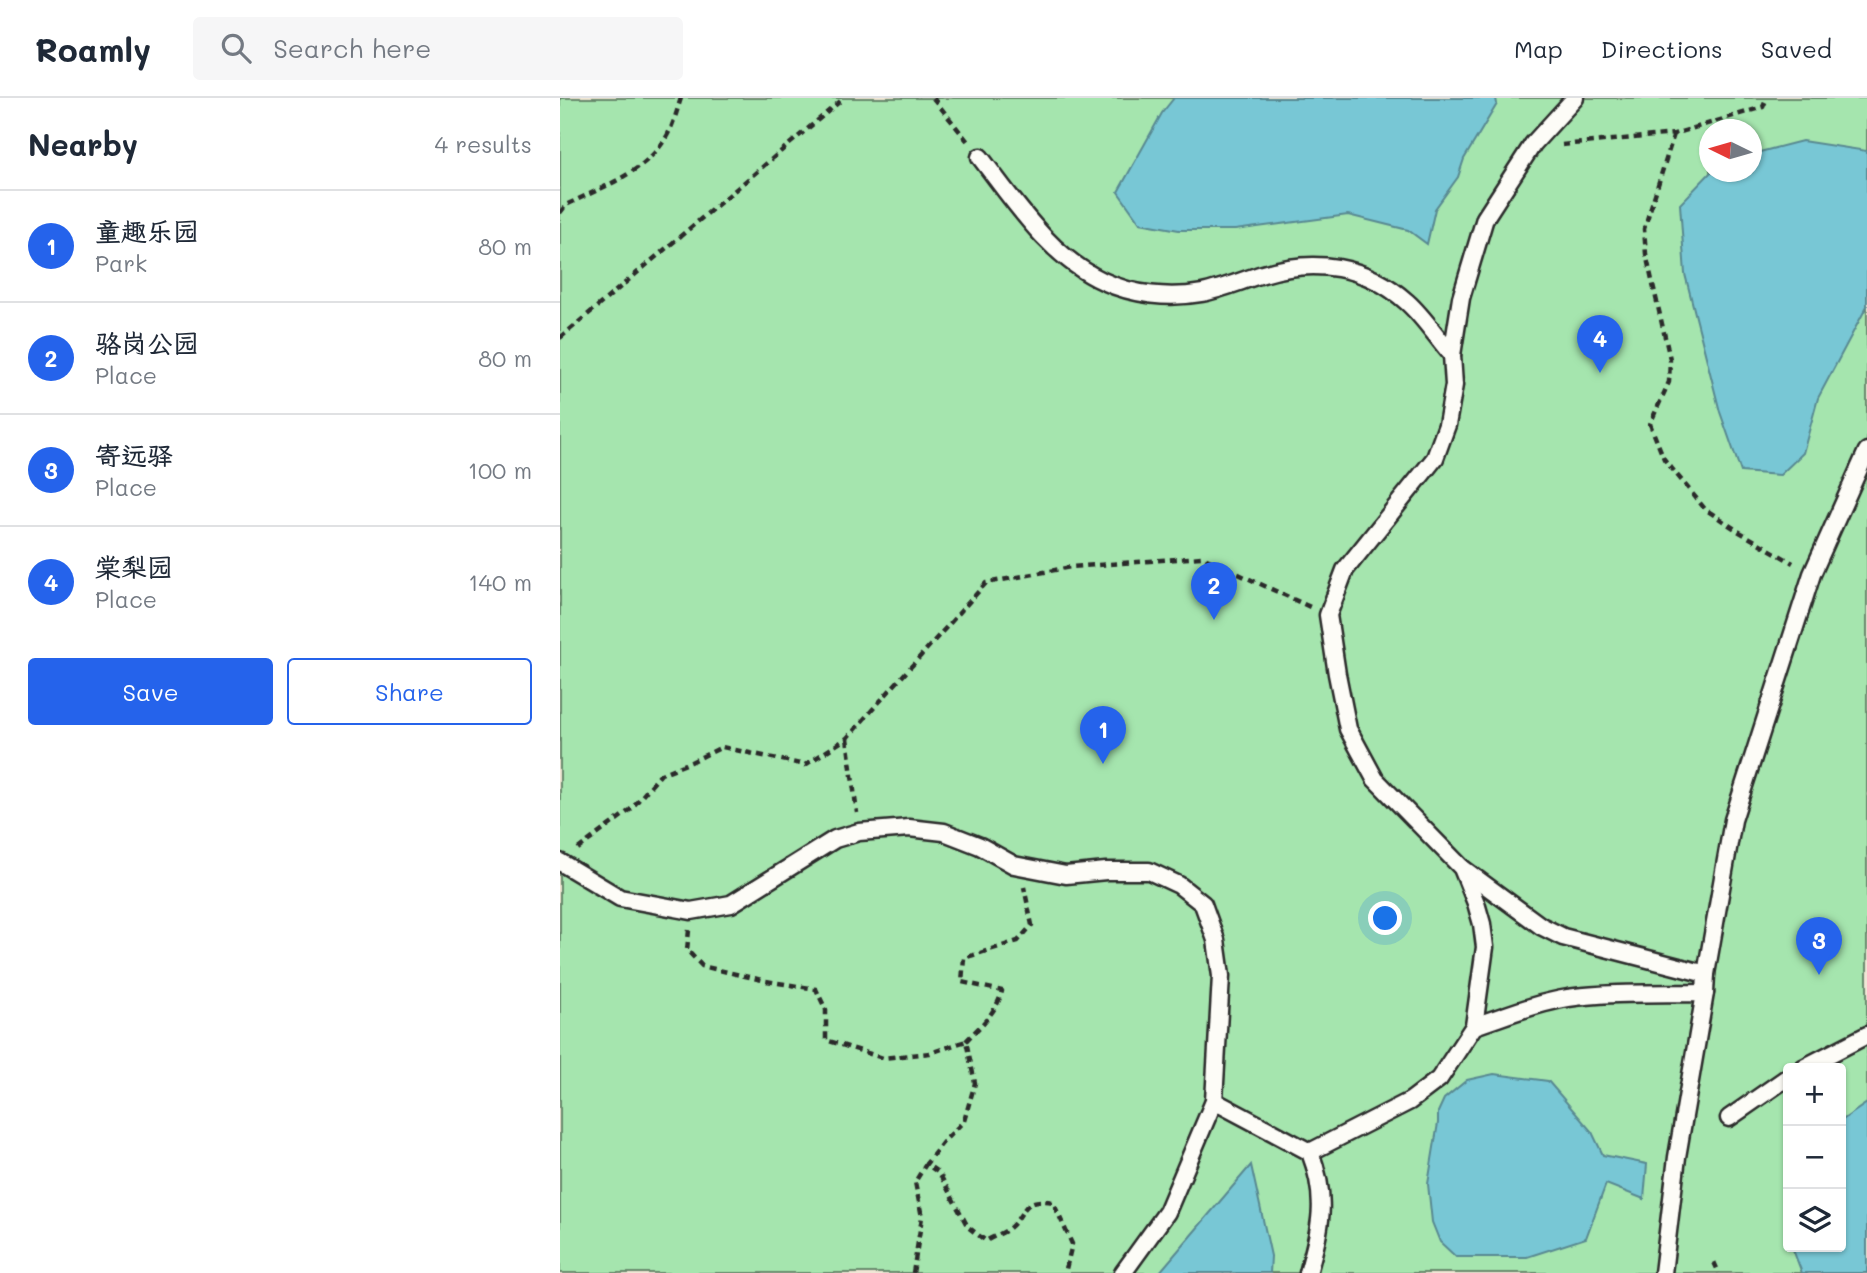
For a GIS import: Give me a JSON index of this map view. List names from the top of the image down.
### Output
{
  "north": "left",
  "page": {
    "header": "Roamly",
    "search": "Search here",
    "nav": ["Map", "Directions", "Saved"],
    "heading": ["Nearby", "4 results"],
    "list": [
      {
        "mark": "1",
        "name": "童趣乐园",
        "note": "Park",
        "value": "80 m"
      },
      {
        "mark": "2",
        "name": "骆岗公园",
        "note": "Place",
        "value": "80 m"
      },
      {
        "mark": "3",
        "name": "寄远驿",
        "note": "Place",
        "value": "100 m"
      },
      {
        "mark": "4",
        "name": "棠梨园",
        "note": "Place",
        "value": "140 m"
      }
    ],
    "pins": [
      "4",
      "2",
      "1",
      "3"
    ],
    "buttons": ["Save", "Share"],
    "map_buttons": ["+", "−"]
  }
}
